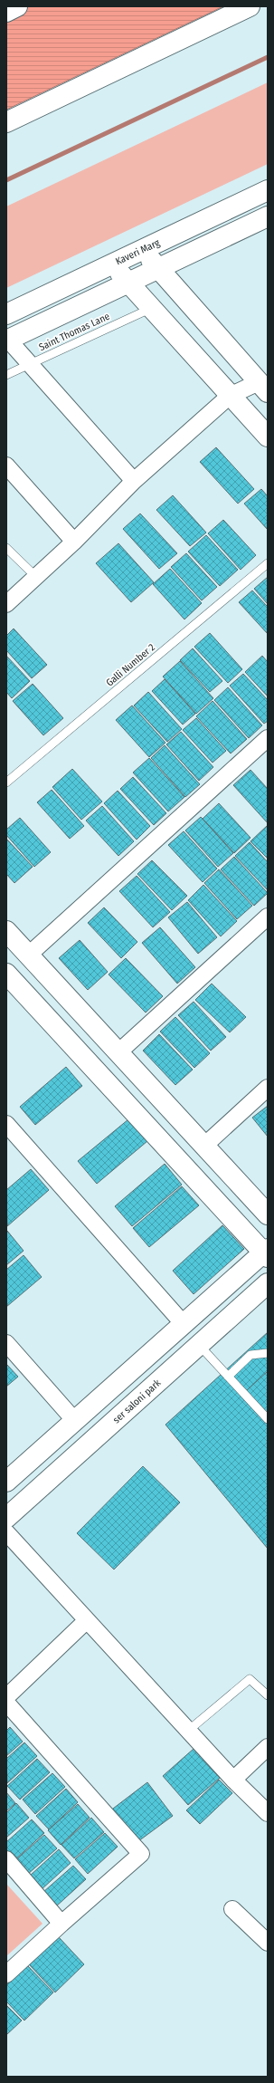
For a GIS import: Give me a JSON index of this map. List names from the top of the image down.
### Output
{
  "streets": {
    "main road": ["Kaveri Marg", "ser saloni park"],
    "lane": ["Saint Thomas Lane", "Galli Number 2"]
  }
}
